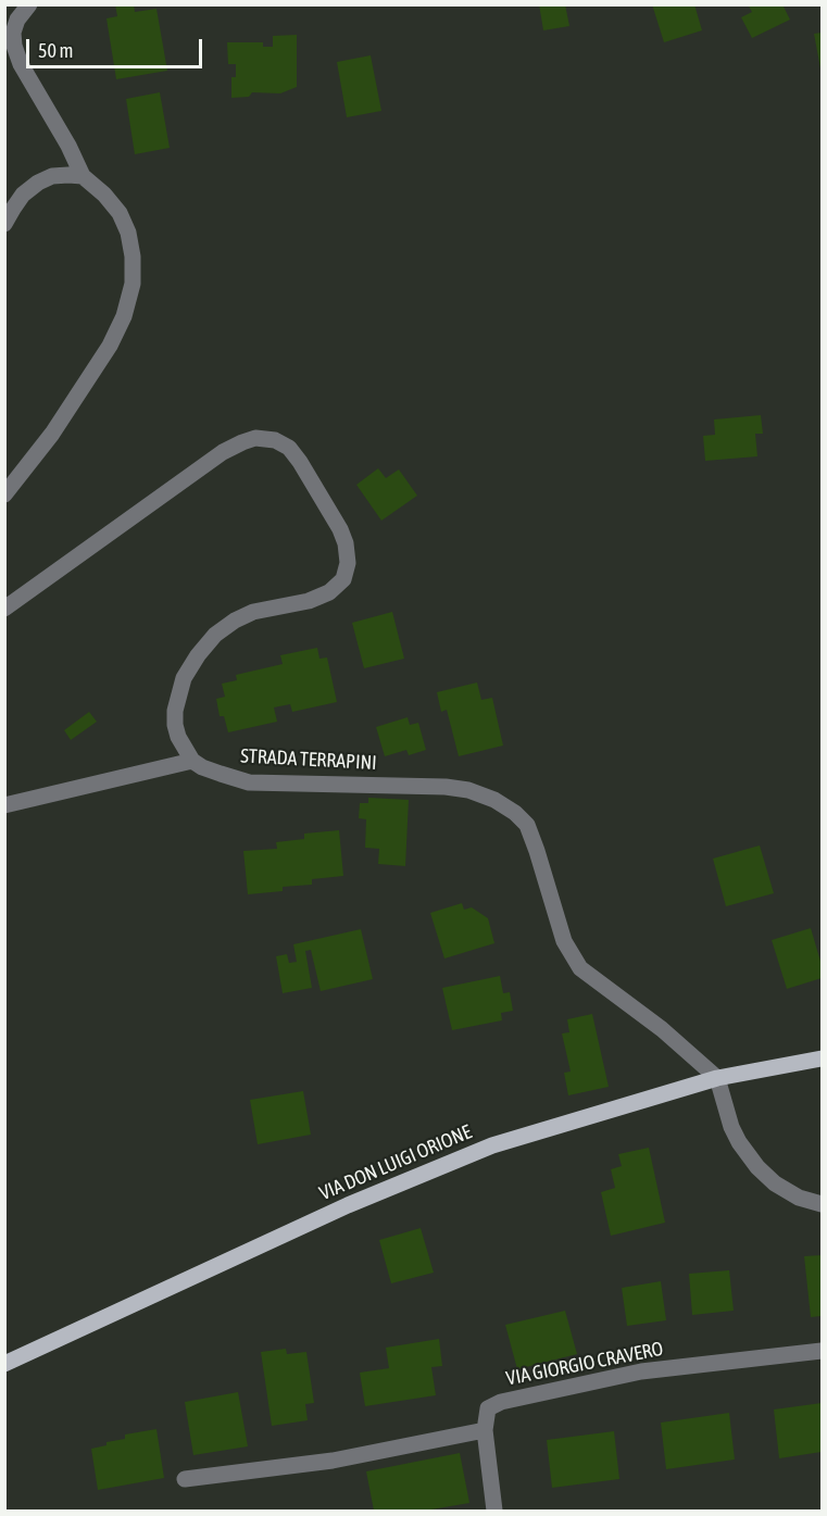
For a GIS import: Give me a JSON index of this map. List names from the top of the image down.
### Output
{
  "streets": {
    "main road": ["VIA DON LUIGI ORIONE"],
    "street": ["STRADA TERRAPINI", "VIA GIORGIO CRAVERO"]
  },
  "crossings": [
    ["STRADA TERRAPINI", "VIA DON LUIGI ORIONE"]
  ],
  "scale_bar": "50 m"
}
